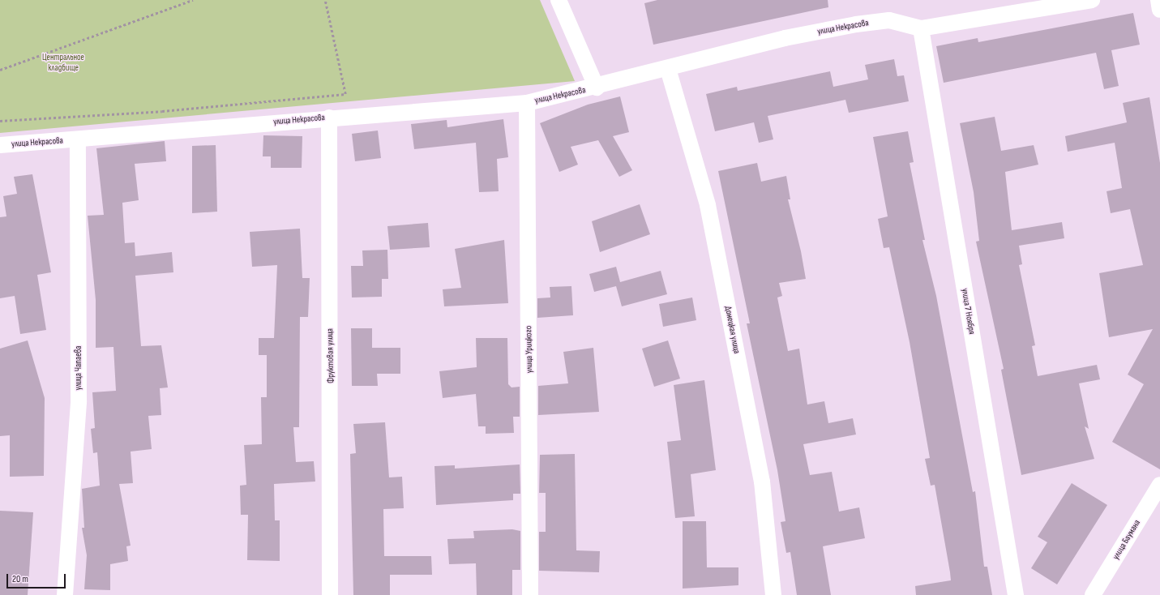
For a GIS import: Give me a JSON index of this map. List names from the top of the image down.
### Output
{
  "streets": {
    "street": [
      "улица Некрасова",
      "улица 7 Ноября",
      "Донецкая улица",
      "улица Урицкого",
      "Фруктовая улица",
      "улица Чапаева",
      "улица Баумана"
    ]
  },
  "crossings": [
    ["улица Некрасова", "улица 7 Ноября"],
    ["улица Некрасова", "Донецкая улица"],
    ["улица Некрасова", "улица Урицкого"],
    ["улица Некрасова", "Фруктовая улица"],
    ["улица Некрасова", "улица Чапаева"]
  ],
  "parks": ["Центральное кладбище"],
  "scale_bar": "20 m"
}
